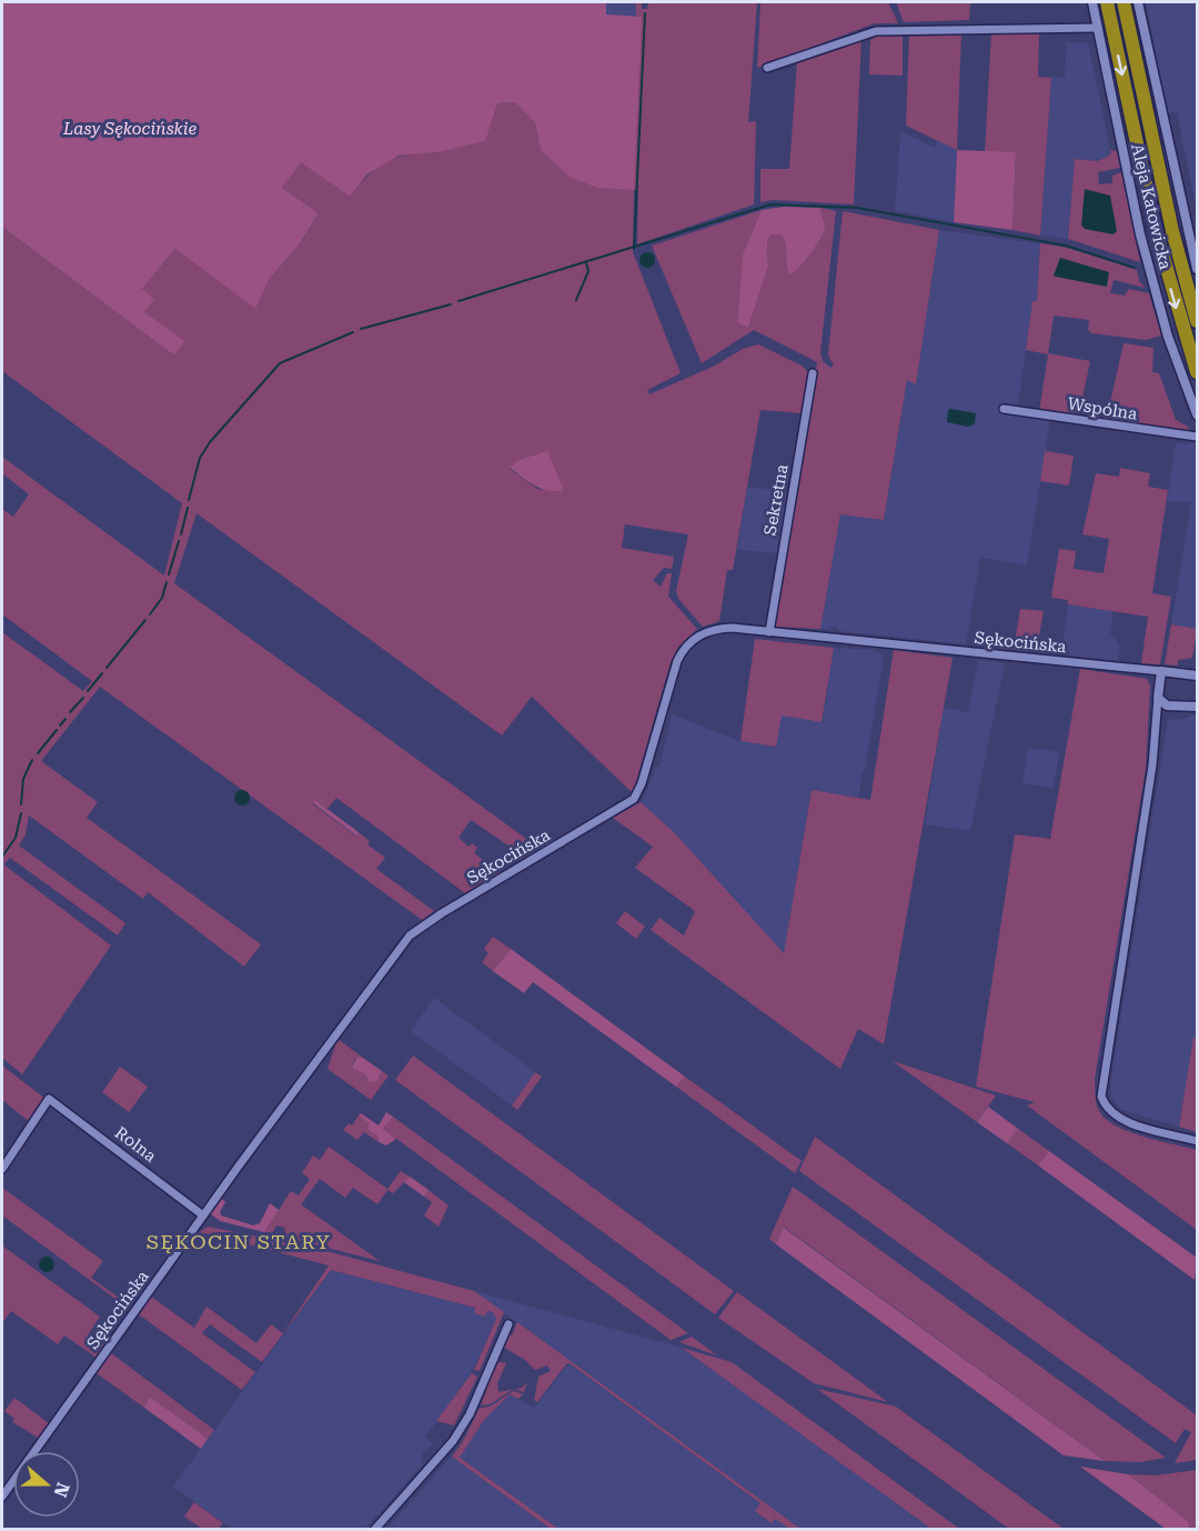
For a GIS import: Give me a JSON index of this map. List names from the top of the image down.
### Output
{
  "streets": {
    "street": [
      "Aleja Katowicka",
      "Wspólna",
      "Sekretna",
      "Sękocińska",
      "Rolna"
    ]
  },
  "crossings": [
    ["Sekretna", "Sękocińska"],
    ["Sękocińska", "Rolna"]
  ],
  "districts": ["SĘKOCIN STARY"],
  "parks": ["Lasy Sękocińskie"],
  "north": "right"
}
